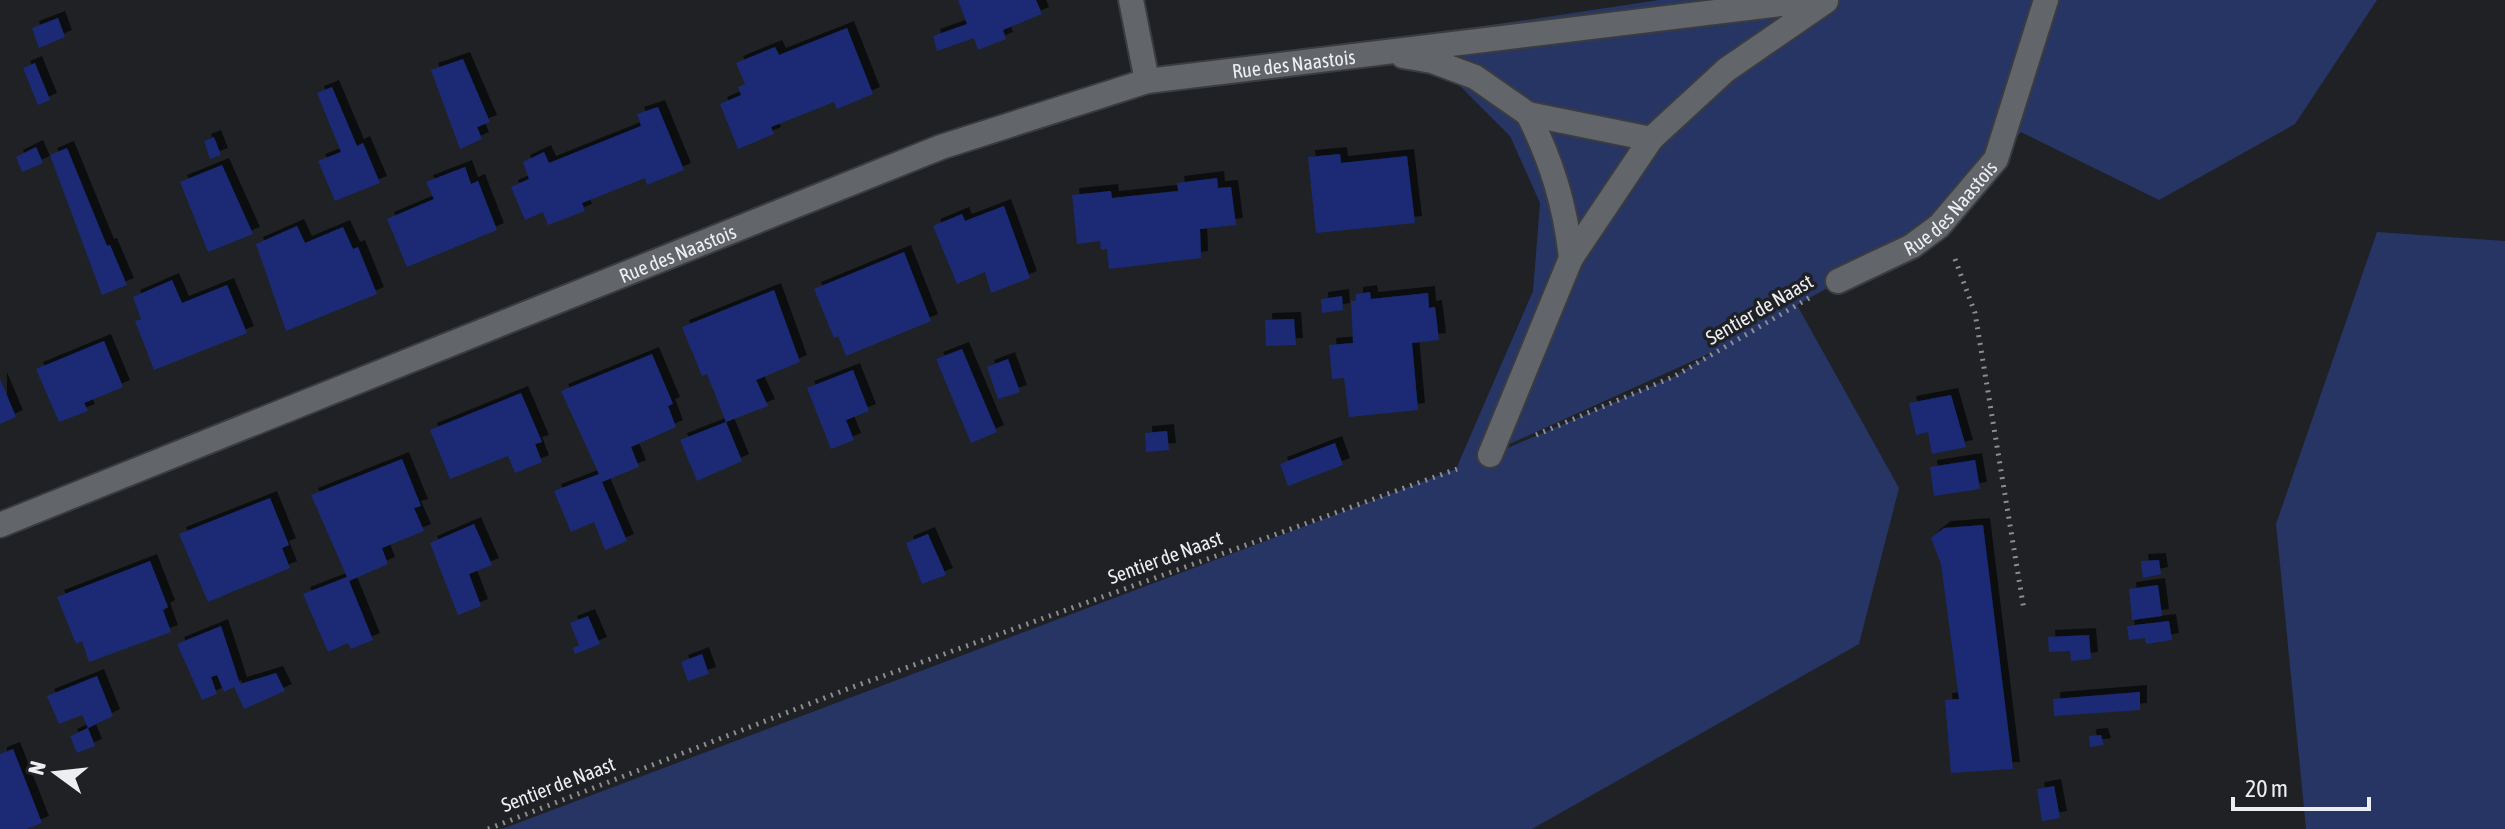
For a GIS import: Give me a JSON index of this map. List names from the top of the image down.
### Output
{
  "streets": {
    "street": ["Rue des Naastois"],
    "path": ["Sentier de Naast"]
  },
  "crossings": [
    ["Rue des Naastois", "Sentier de Naast"]
  ],
  "scale_bar": "20 m",
  "north": "left"
}
